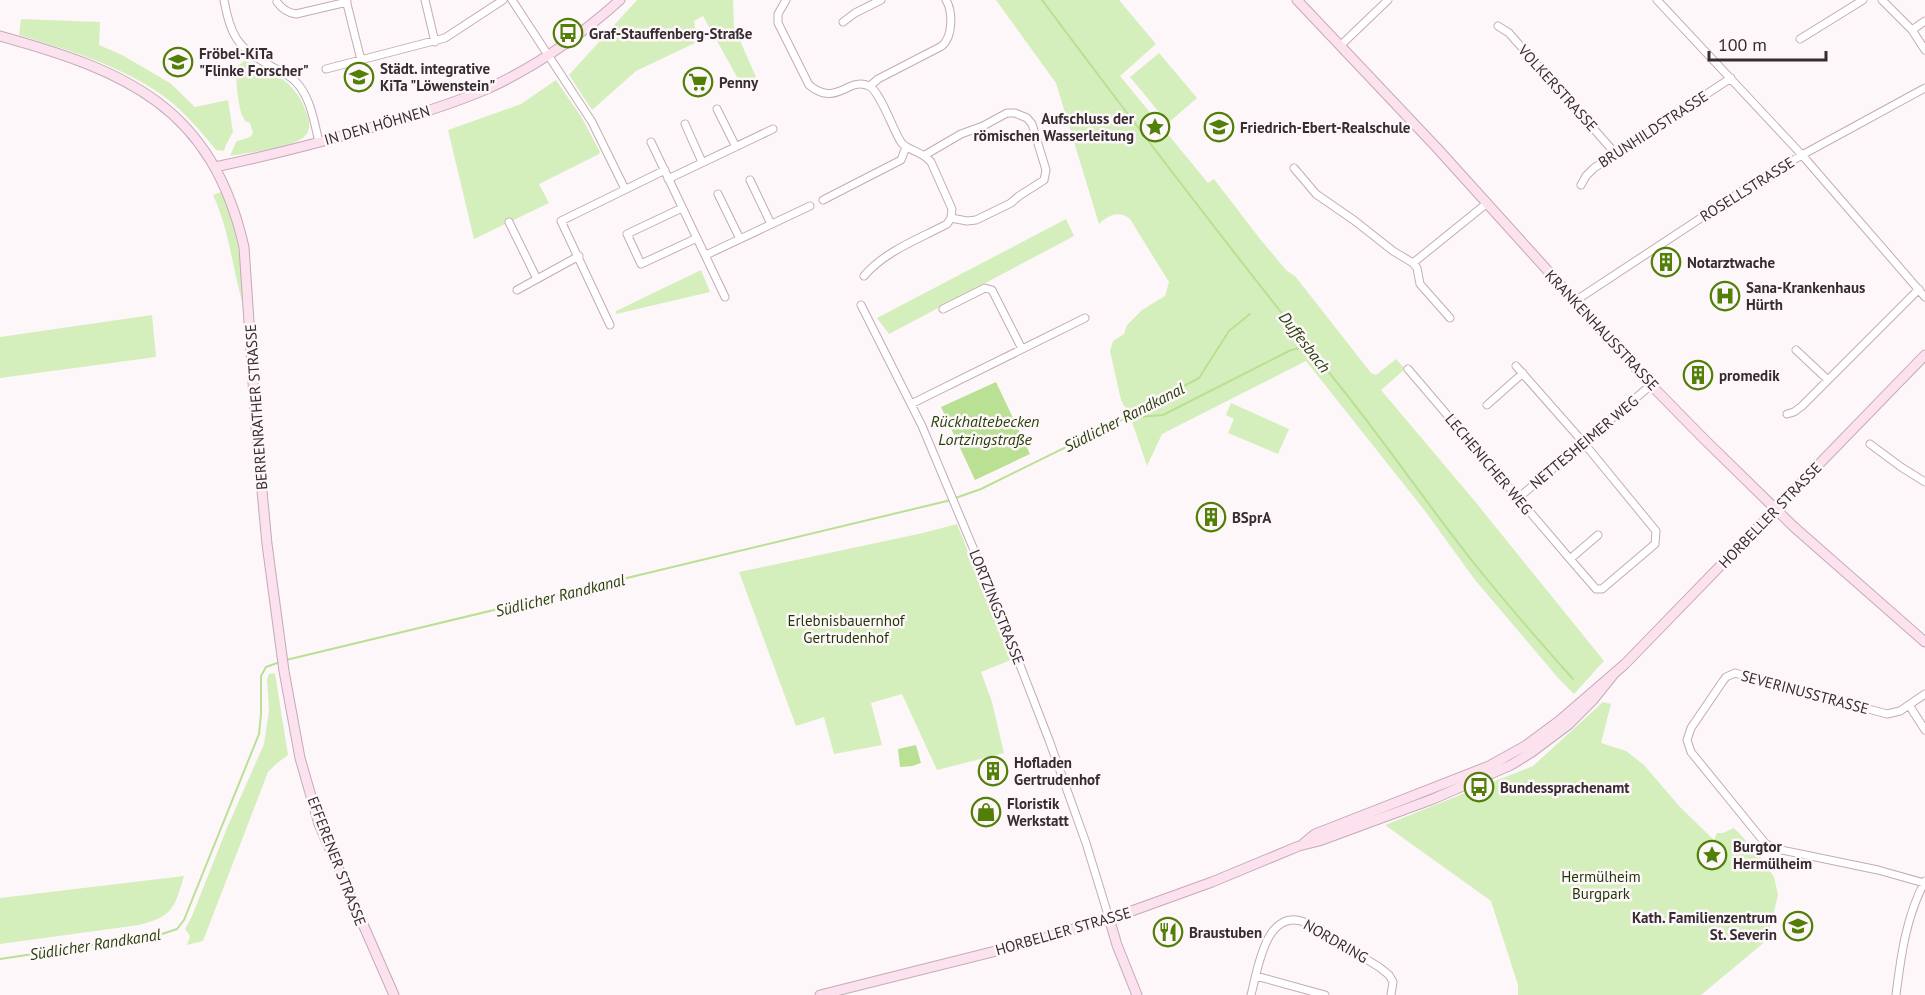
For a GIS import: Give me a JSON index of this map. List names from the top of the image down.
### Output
{
  "streets": {
    "street": [
      "VOLKERSTRASSE",
      "IN DEN HÖHNEN",
      "BRUNHILDSTRASSE",
      "ROSELLSTRASSE",
      "KRANKENHAUSSTRASSE",
      "BERRENRATHER STRASSE",
      "NETTESHEIMER WEG",
      "LECHENICHER WEG",
      "HORBELLER STRASSE",
      "LORTZINGSTRASSE",
      "SEVERINUSSTRASSE",
      "EFFERENER STRASSE",
      "NORDRING"
    ]
  },
  "crossings": [
    ["VOLKERSTRASSE", "BRUNHILDSTRASSE"],
    ["IN DEN HÖHNEN", "BERRENRATHER STRASSE"],
    ["ROSELLSTRASSE", "KRANKENHAUSSTRASSE"],
    ["KRANKENHAUSSTRASSE", "NETTESHEIMER WEG"],
    ["KRANKENHAUSSTRASSE", "HORBELLER STRASSE"],
    ["BERRENRATHER STRASSE", "EFFERENER STRASSE"],
    ["NETTESHEIMER WEG", "LECHENICHER WEG"],
    ["HORBELLER STRASSE", "LORTZINGSTRASSE"]
  ],
  "water": ["Duffesbach", "Südlicher Randkanal", "Rückhaltebecken Lortzingstraße"],
  "parks": ["Erlebnisbauernhof Gertrudenhof", "Hermülheim Burgpark"],
  "places": {
    "bus stop": ["Graf-Stauffenberg-Straße", "Bundessprachenamt"],
    "school or university": [
      "Fröbel-KiTa \"Flinke Forscher\"",
      "Städt. integrative KiTa \"Löwenstein\"",
      "Friedrich-Ebert-Realschule",
      "Kath. Familienzentrum St. Severin"
    ],
    "supermarket": ["Penny"],
    "place": ["Aufschluss der römischen Wasserleitung", "Burgtor Hermülheim"],
    "building": [
      "Notarztwache",
      "promedik",
      "BSprA",
      "Hofladen Gertrudenhof"
    ],
    "hospital": ["Sana-Krankenhaus Hürth"],
    "shop": ["Floristik Werkstatt"],
    "restaurant": ["Braustuben"]
  },
  "scale_bar": "100 m"
}
